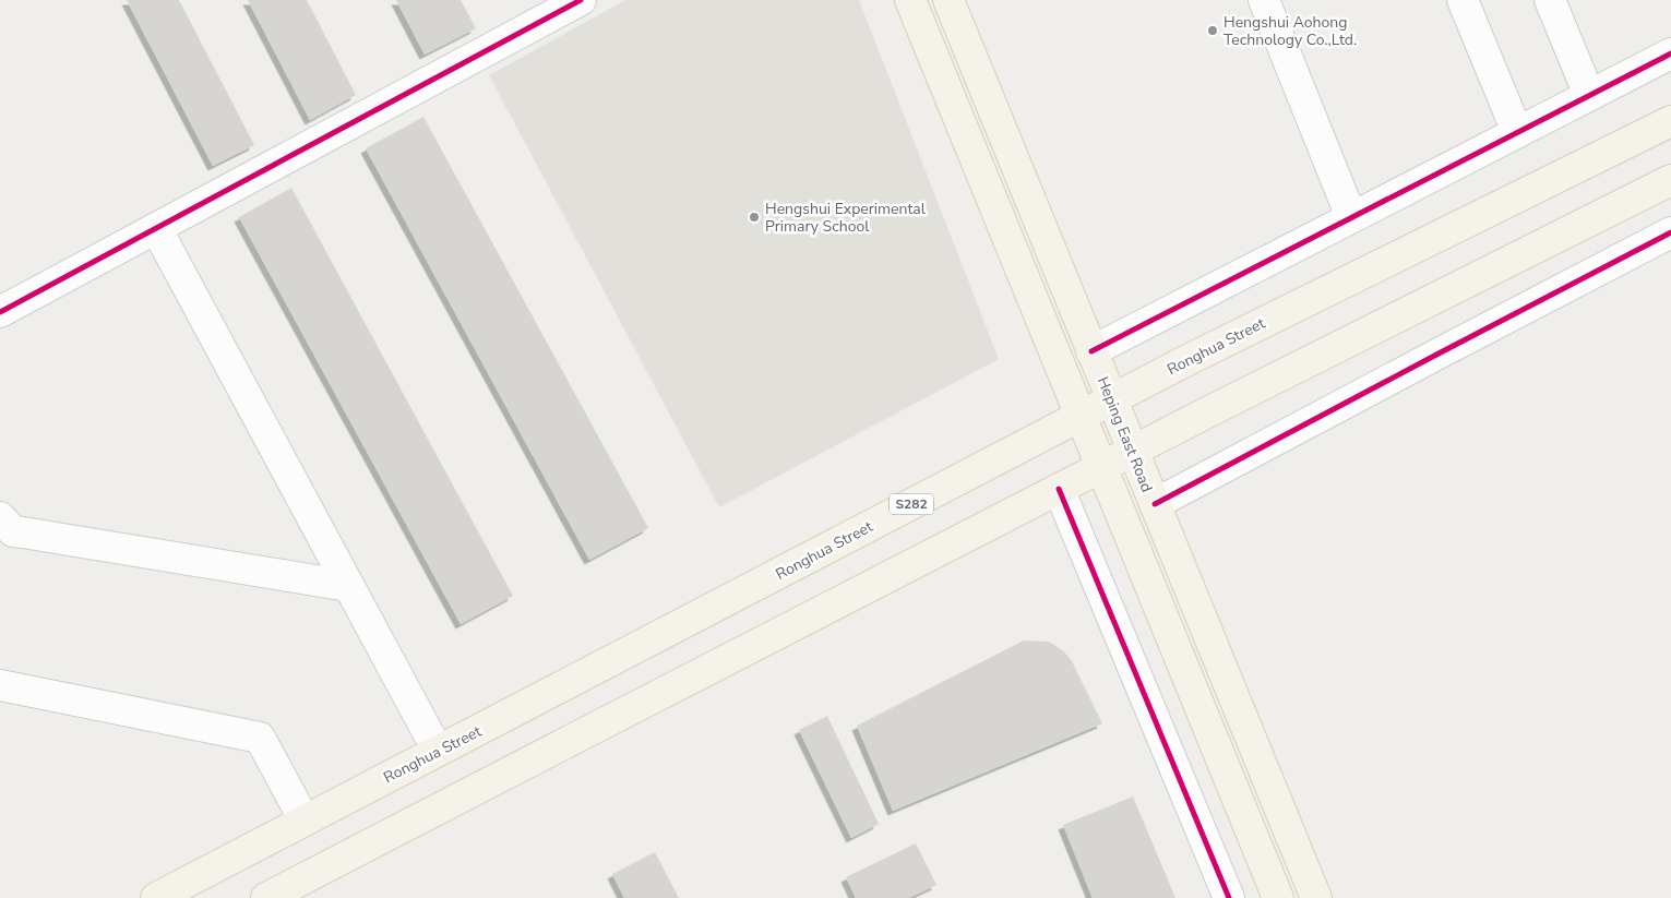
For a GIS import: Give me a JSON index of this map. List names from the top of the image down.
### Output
{
  "streets": {
    "main road": ["Ronghua Street", "Heping East Road", "S282"]
  },
  "crossings": [
    ["Ronghua Street", "Heping East Road"]
  ],
  "places": ["Hengshui Aohong Technology Co.,Ltd.", "Hengshui Experimental Primary School"]
}
